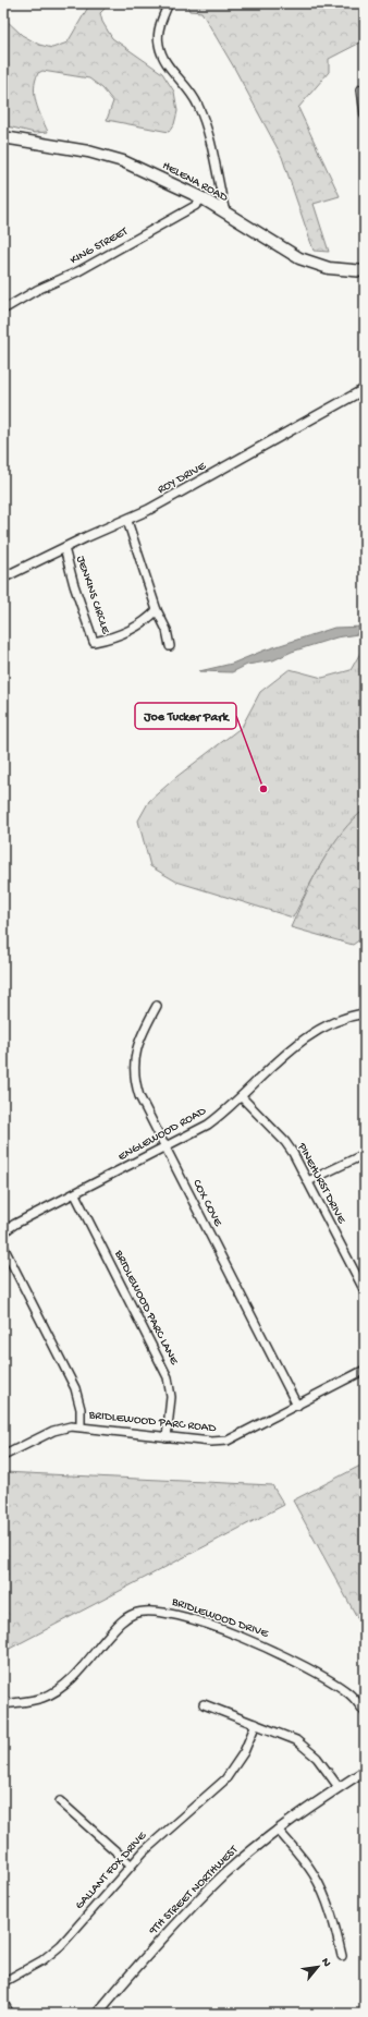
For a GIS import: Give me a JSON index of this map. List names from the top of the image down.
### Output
{
  "streets": {
    "main road": ["HELENA ROAD"],
    "street": [
      "KING STREET",
      "ROY DRIVE",
      "JENKINS CIRCLE",
      "ENGLEWOOD ROAD",
      "PINEHURST DRIVE",
      "COX COVE",
      "BRIDLEWOOD PARC LANE",
      "BRIDLEWOOD PARC ROAD",
      "BRIDLEWOOD DRIVE",
      "GALLANT FOX DRIVE",
      "9TH STREET NORTHWEST"
    ]
  },
  "crossings": [
    ["HELENA ROAD", "KING STREET"],
    ["ROY DRIVE", "JENKINS CIRCLE"],
    ["ENGLEWOOD ROAD", "PINEHURST DRIVE"],
    ["ENGLEWOOD ROAD", "COX COVE"],
    ["ENGLEWOOD ROAD", "BRIDLEWOOD PARC LANE"],
    ["COX COVE", "BRIDLEWOOD PARC ROAD"],
    ["BRIDLEWOOD PARC LANE", "BRIDLEWOOD PARC ROAD"]
  ],
  "places": ["Joe Tucker Park"],
  "north": "top right"
}
